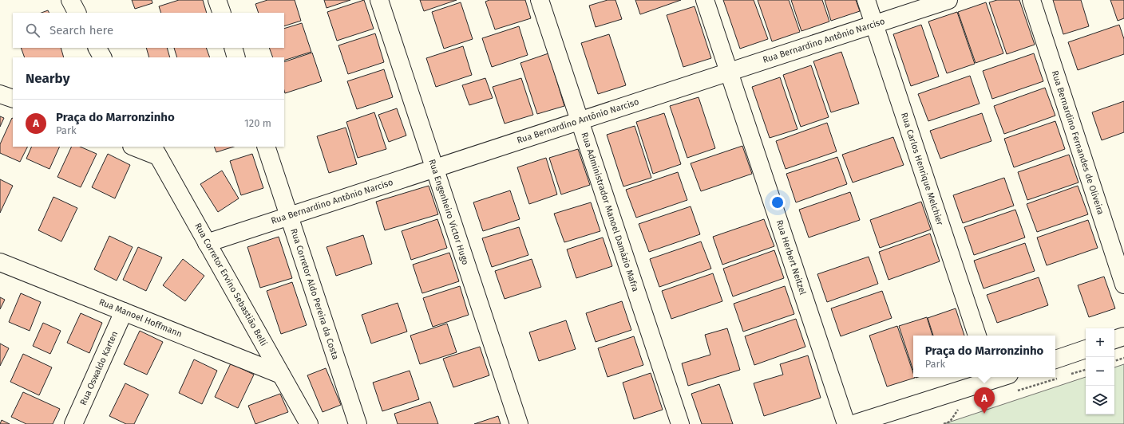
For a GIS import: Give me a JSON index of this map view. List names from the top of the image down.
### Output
{
  "streets": {
    "street": [
      "Rua Bernardino Antônio Narciso",
      "Rua Bernardino Fernandes de Oliveira",
      "Rua Carlos Henrique Melchier",
      "Rua Engenheiro Victor Hugo",
      "Rua Administrador Manoel Damázio Mafra",
      "Rua Herbert Neitzel",
      "Rua Corretor Ervino Sebastião Belli",
      "Rua Corretor Aldo Pereira da Costa",
      "Rua Manoel Hoffmann",
      "Rua Oswaldo Karten"
    ]
  },
  "crossings": [
    ["Rua Bernardino Antônio Narciso", "Rua Carlos Henrique Melchier"],
    ["Rua Bernardino Antônio Narciso", "Rua Engenheiro Victor Hugo"],
    ["Rua Bernardino Antônio Narciso", "Rua Administrador Manoel Damázio Mafra"],
    ["Rua Bernardino Antônio Narciso", "Rua Herbert Neitzel"],
    ["Rua Bernardino Antônio Narciso", "Rua Corretor Ervino Sebastião Belli"],
    ["Rua Bernardino Antônio Narciso", "Rua Corretor Aldo Pereira da Costa"],
    ["Rua Corretor Ervino Sebastião Belli", "Rua Manoel Hoffmann"],
    ["Rua Manoel Hoffmann", "Rua Oswaldo Karten"]
  ],
  "page": {
    "search": "Search here",
    "heading": "Nearby",
    "list": [
      {
        "mark": "A",
        "name": "Praça do Marronzinho",
        "note": "Park",
        "value": "120 m"
      }
    ],
    "map_buttons": ["+", "−"],
    "popup": ["Praça do Marronzinho", "Park"],
    "pins": "A"
  }
}
